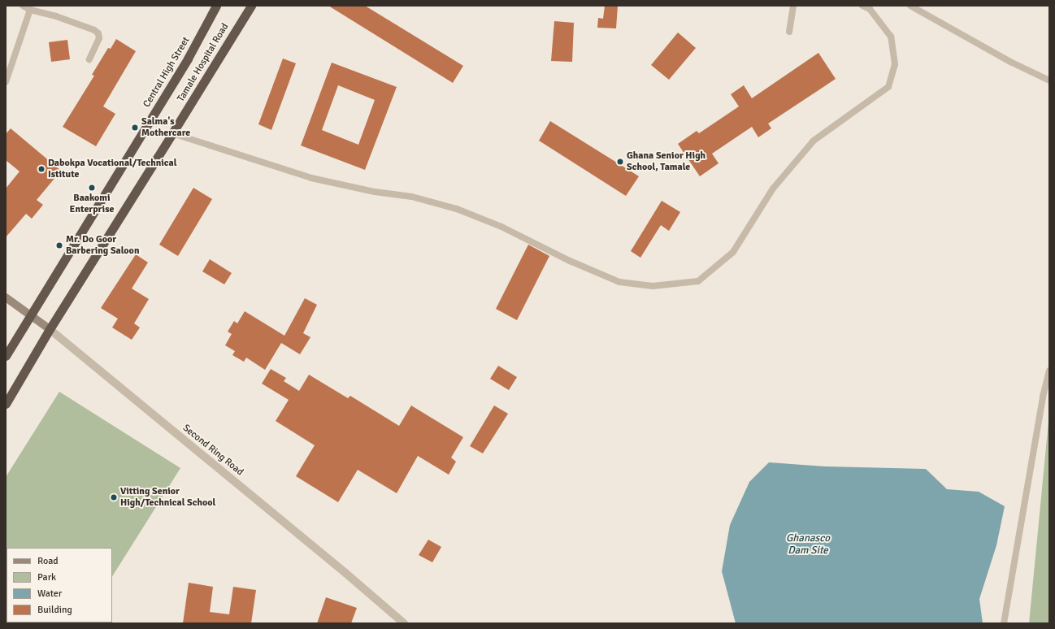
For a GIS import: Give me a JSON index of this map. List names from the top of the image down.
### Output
{
  "streets": {
    "highway": ["Tamale Hospital Road", "Central High Street"],
    "main road": ["Second Ring Road"]
  },
  "crossings": [
    ["Tamale Hospital Road", "Second Ring Road"],
    ["Central High Street", "Second Ring Road"]
  ],
  "water": ["Ghanasco Dam Site"],
  "places": [
    "Salma's Mothercare",
    "Ghana Senior High School, Tamale",
    "Dabokpa Vocational/Technical Istitute",
    "Baakomi Enterprise",
    "Mr. Do Goor Barbering Saloon",
    "Vitting Senior High/Technical School"
  ],
  "legend": [
    "Road",
    "Park",
    "Water",
    "Building"
  ]
}
